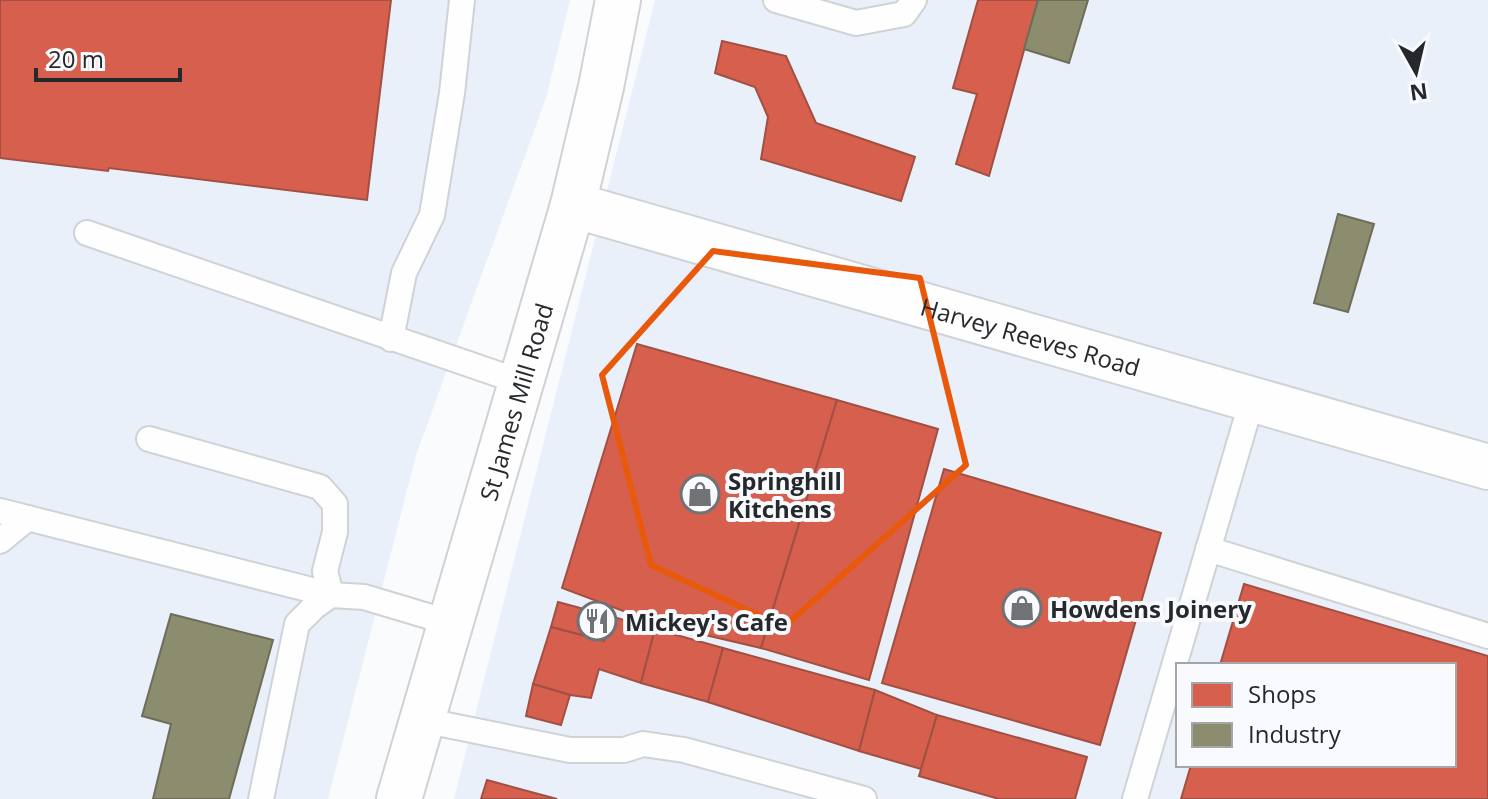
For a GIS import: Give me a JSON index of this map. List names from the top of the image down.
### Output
{
  "streets": {
    "street": ["Harvey Reeves Road", "St James Mill Road"]
  },
  "crossings": [
    ["Harvey Reeves Road", "St James Mill Road"]
  ],
  "places": {
    "shop": ["Springhill Kitchens", "Howdens Joinery"],
    "restaurant": ["Mickey's Cafe"]
  },
  "legend": ["Shops", "Industry"],
  "scale_bar": "20 m",
  "north": "bottom"
}
